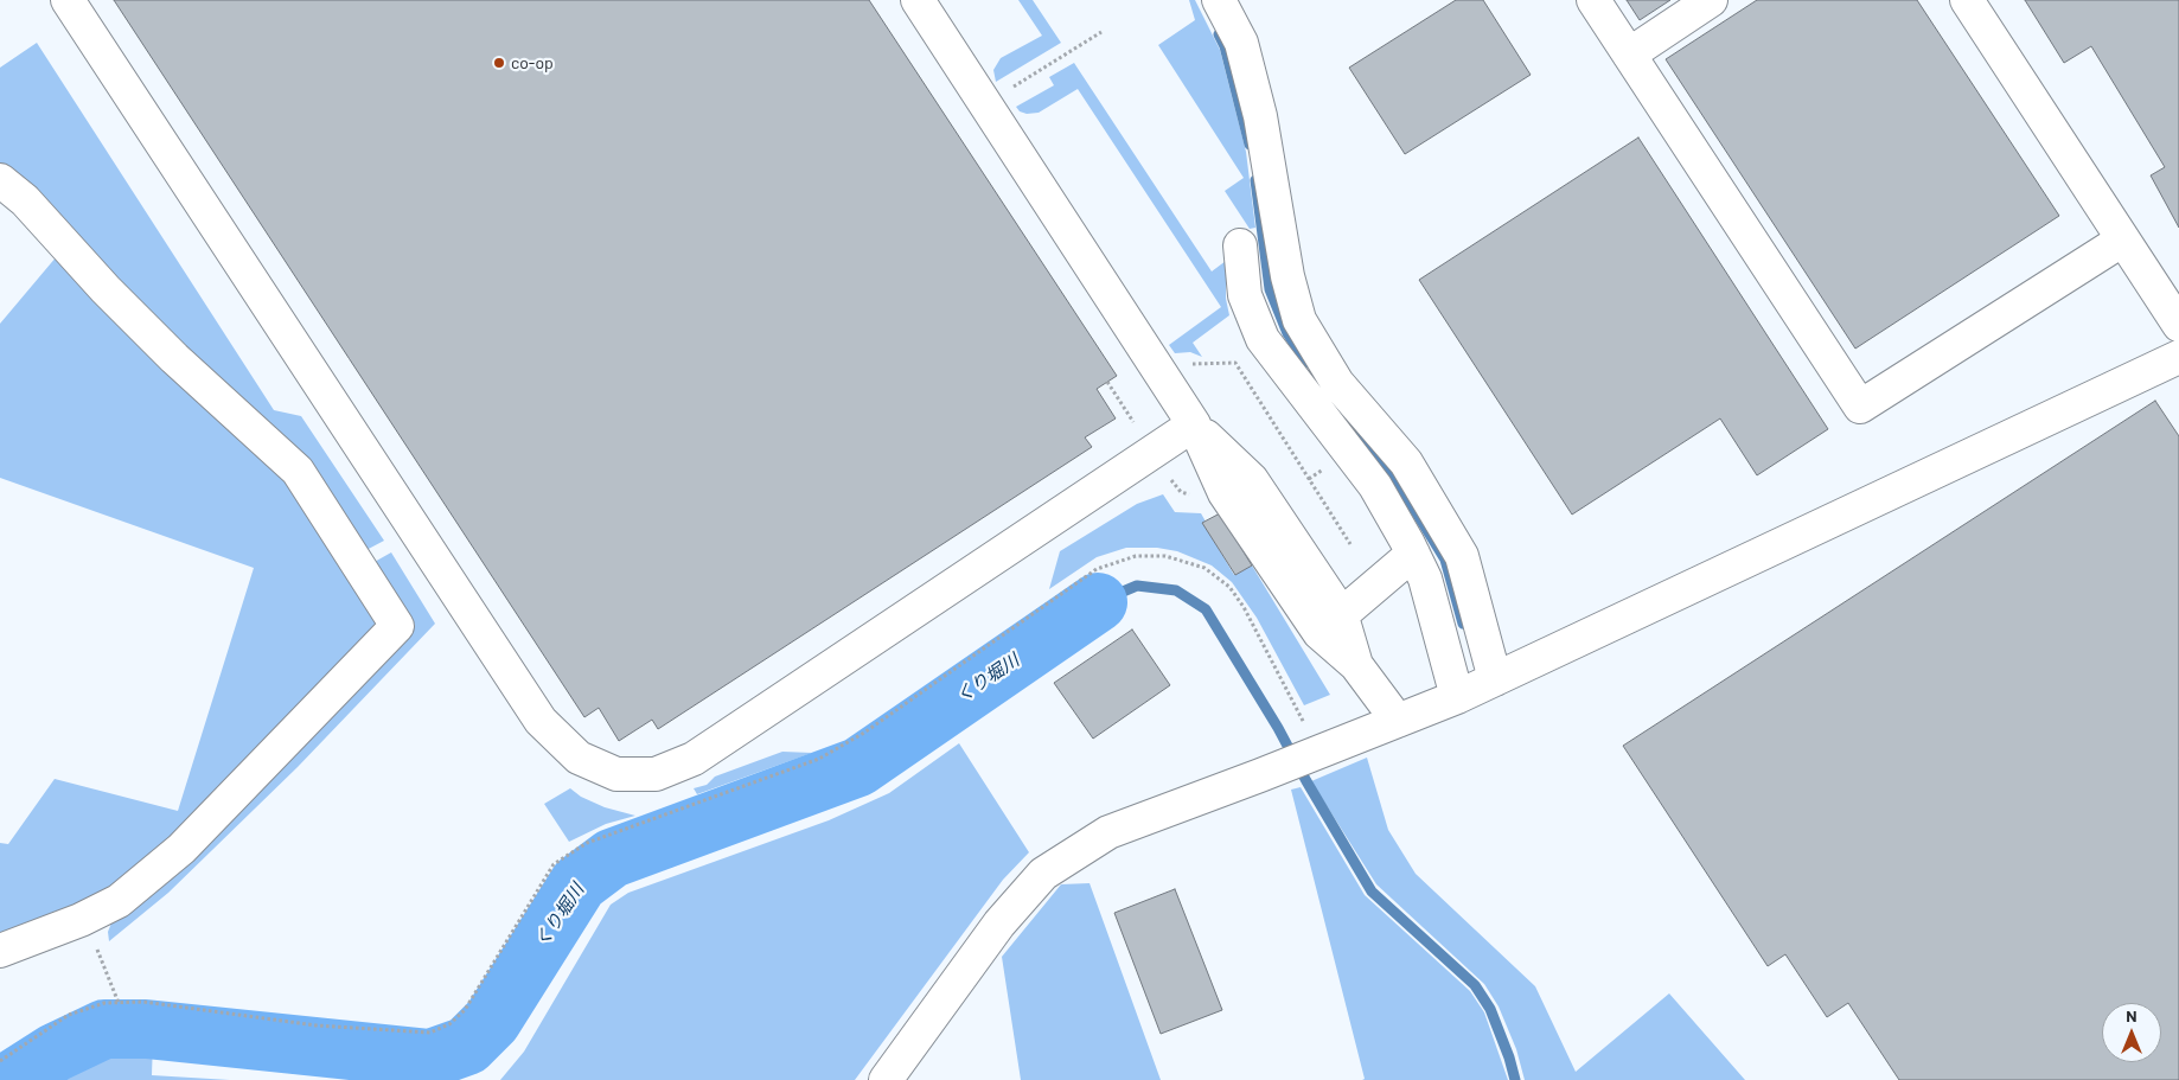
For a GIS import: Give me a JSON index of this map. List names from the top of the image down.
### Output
{
  "water": ["くり堀川"],
  "places": ["co-op"],
  "north": "top"
}
